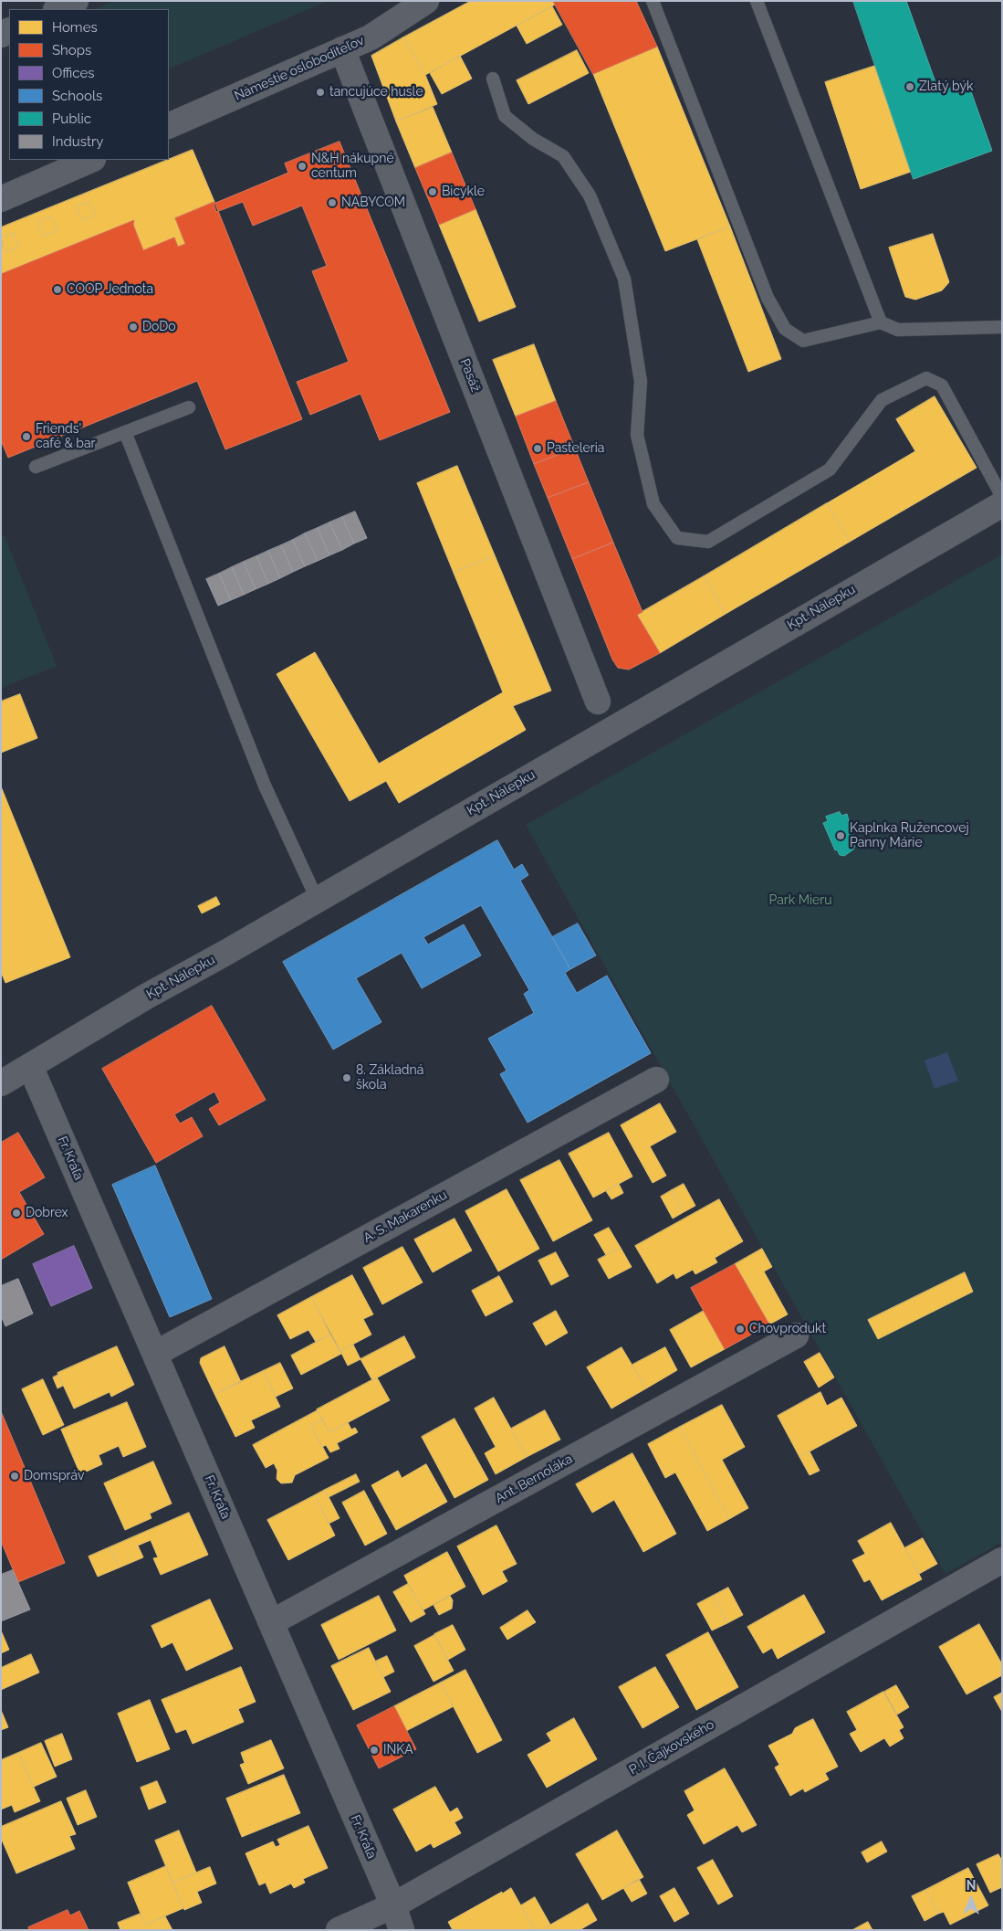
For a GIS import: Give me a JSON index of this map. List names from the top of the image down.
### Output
{
  "streets": {
    "street": [
      "Námestie osloboditeľov",
      "Pasáž",
      "Kpt. Nálepku",
      "Fr. Kráľa",
      "A. S. Makarenku",
      "Ant. Bernoláka",
      "P. I. Čajkovského"
    ]
  },
  "crossings": [
    ["Námestie osloboditeľov", "Pasáž"],
    ["Kpt. Nálepku", "Fr. Kráľa"],
    ["Fr. Kráľa", "A. S. Makarenku"],
    ["Fr. Kráľa", "Ant. Bernoláka"],
    ["Fr. Kráľa", "P. I. Čajkovského"]
  ],
  "parks": ["Park Mieru"],
  "places": [
    "Zlatý býk",
    "tancujúce husle",
    "N&H nákupné centum",
    "Bicykle",
    "NABYCOM",
    "COOP Jednota",
    "DoDo",
    "Friends' café & bar",
    "Pasteleria",
    "Kaplnka Ružencovej Panny Márie",
    "8. Základná škola",
    "Dobrex",
    "Chovprodukt",
    "Domspráv",
    "INKA"
  ],
  "legend": [
    "Homes",
    "Shops",
    "Offices",
    "Schools",
    "Public",
    "Industry"
  ],
  "north": "top"
}
